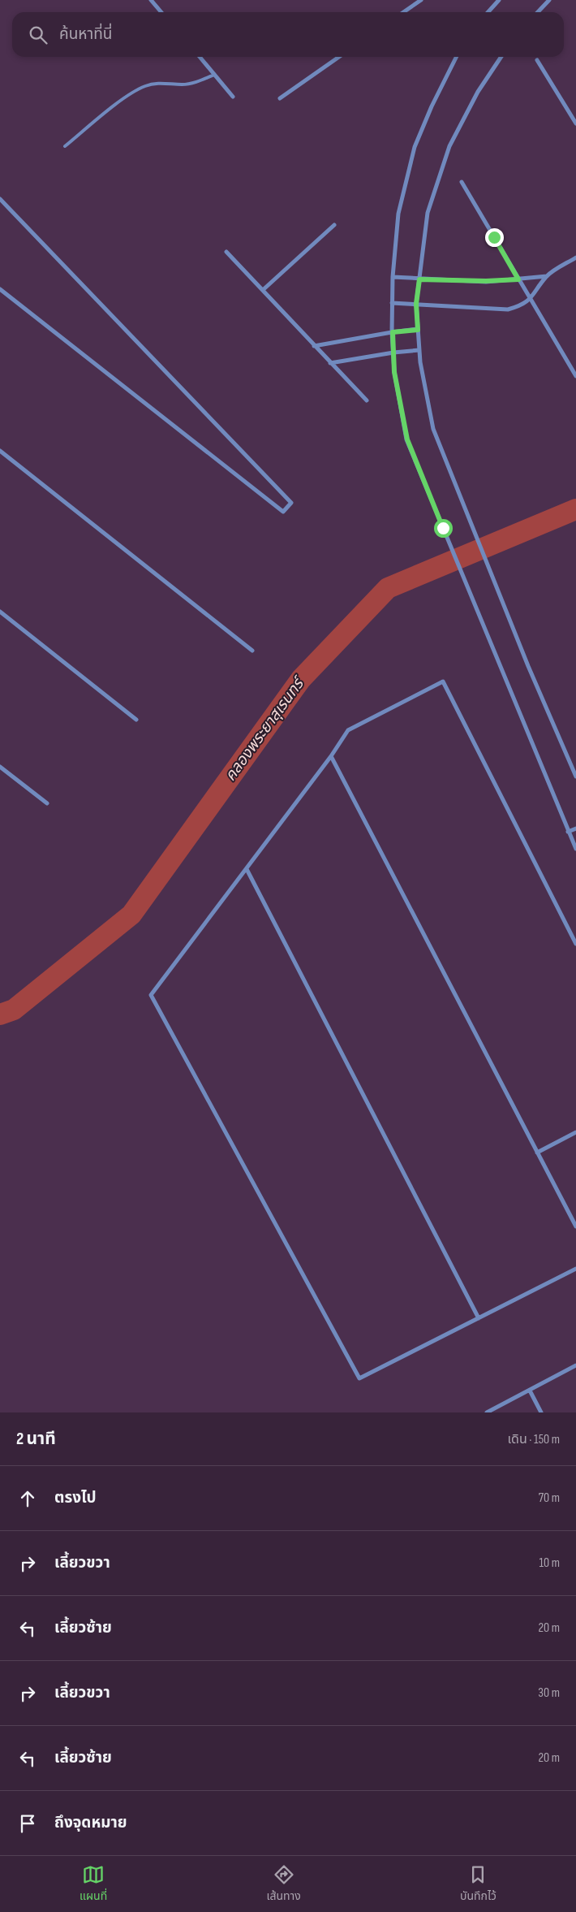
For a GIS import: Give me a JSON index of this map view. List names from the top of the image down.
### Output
{
  "water": ["คลองพระยาสุเรนทร์"],
  "page": {
    "search": "ค้นหาที่นี่",
    "heading": ["2 นาที", "เดิน · 150 m"],
    "list": [
      ["ตรงไป", "70 m"],
      ["เลี้ยวขวา", "10 m"],
      ["เลี้ยวซ้าย", "20 m"],
      ["เลี้ยวขวา", "30 m"],
      ["เลี้ยวซ้าย", "20 m"],
      "ถึงจุดหมาย"
    ],
    "nav": ["แผนที่", "เส้นทาง", "บันทึกไว้"]
  }
}
